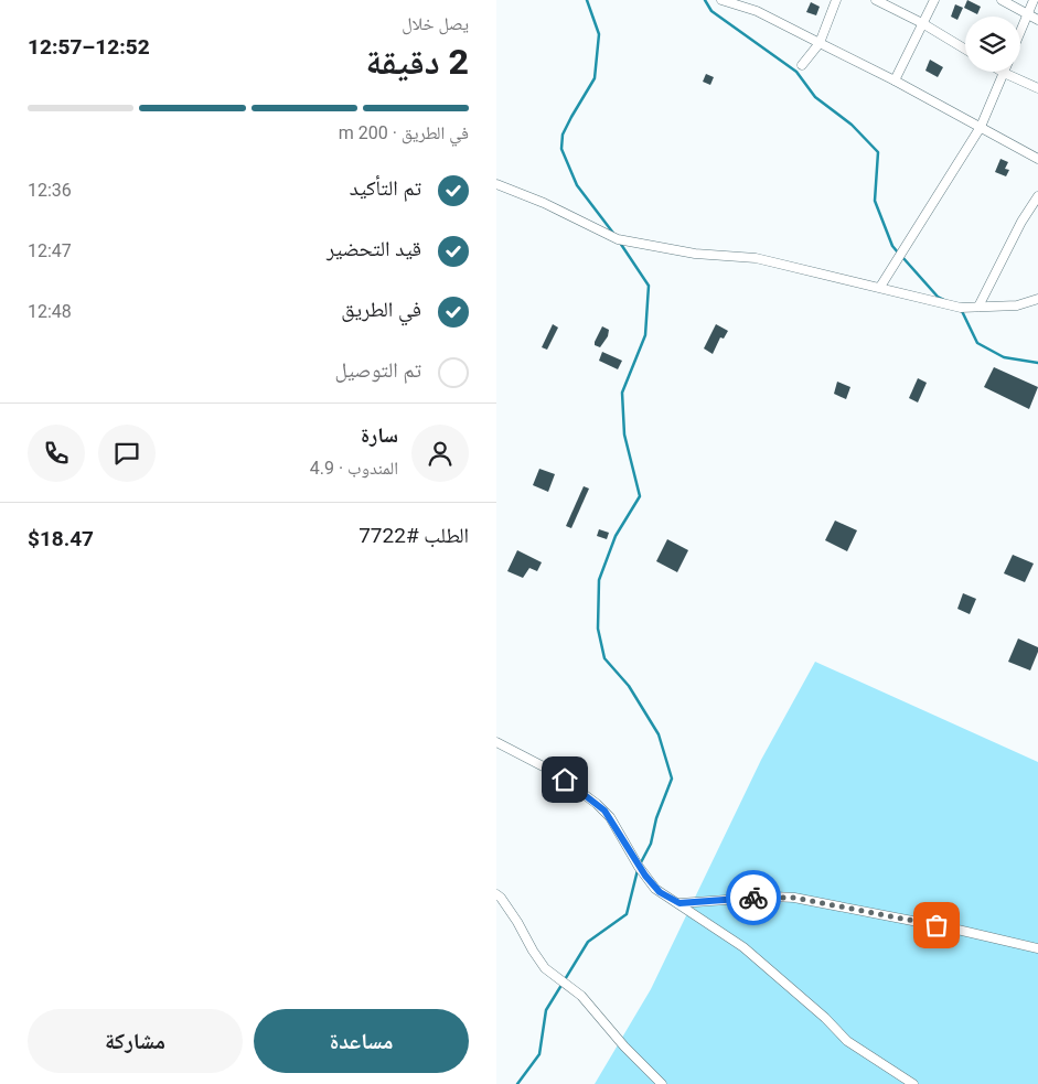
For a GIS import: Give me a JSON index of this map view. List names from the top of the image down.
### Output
{
  "page": {
    "heading": ["2 دقيقة", "يصل خلال", "12:52–12:57"],
    "panel": [
      "سارة",
      "المندوب · 4.9",
      "الطلب #7722",
      "$18.47"
    ],
    "bar": "في الطريق · 200 m",
    "list": [
      ["تم التأكيد", "12:36"],
      ["قيد التحضير", "12:47"],
      ["في الطريق", "12:48"],
      "تم التوصيل"
    ],
    "buttons": ["مساعدة", "مشاركة"]
  }
}
